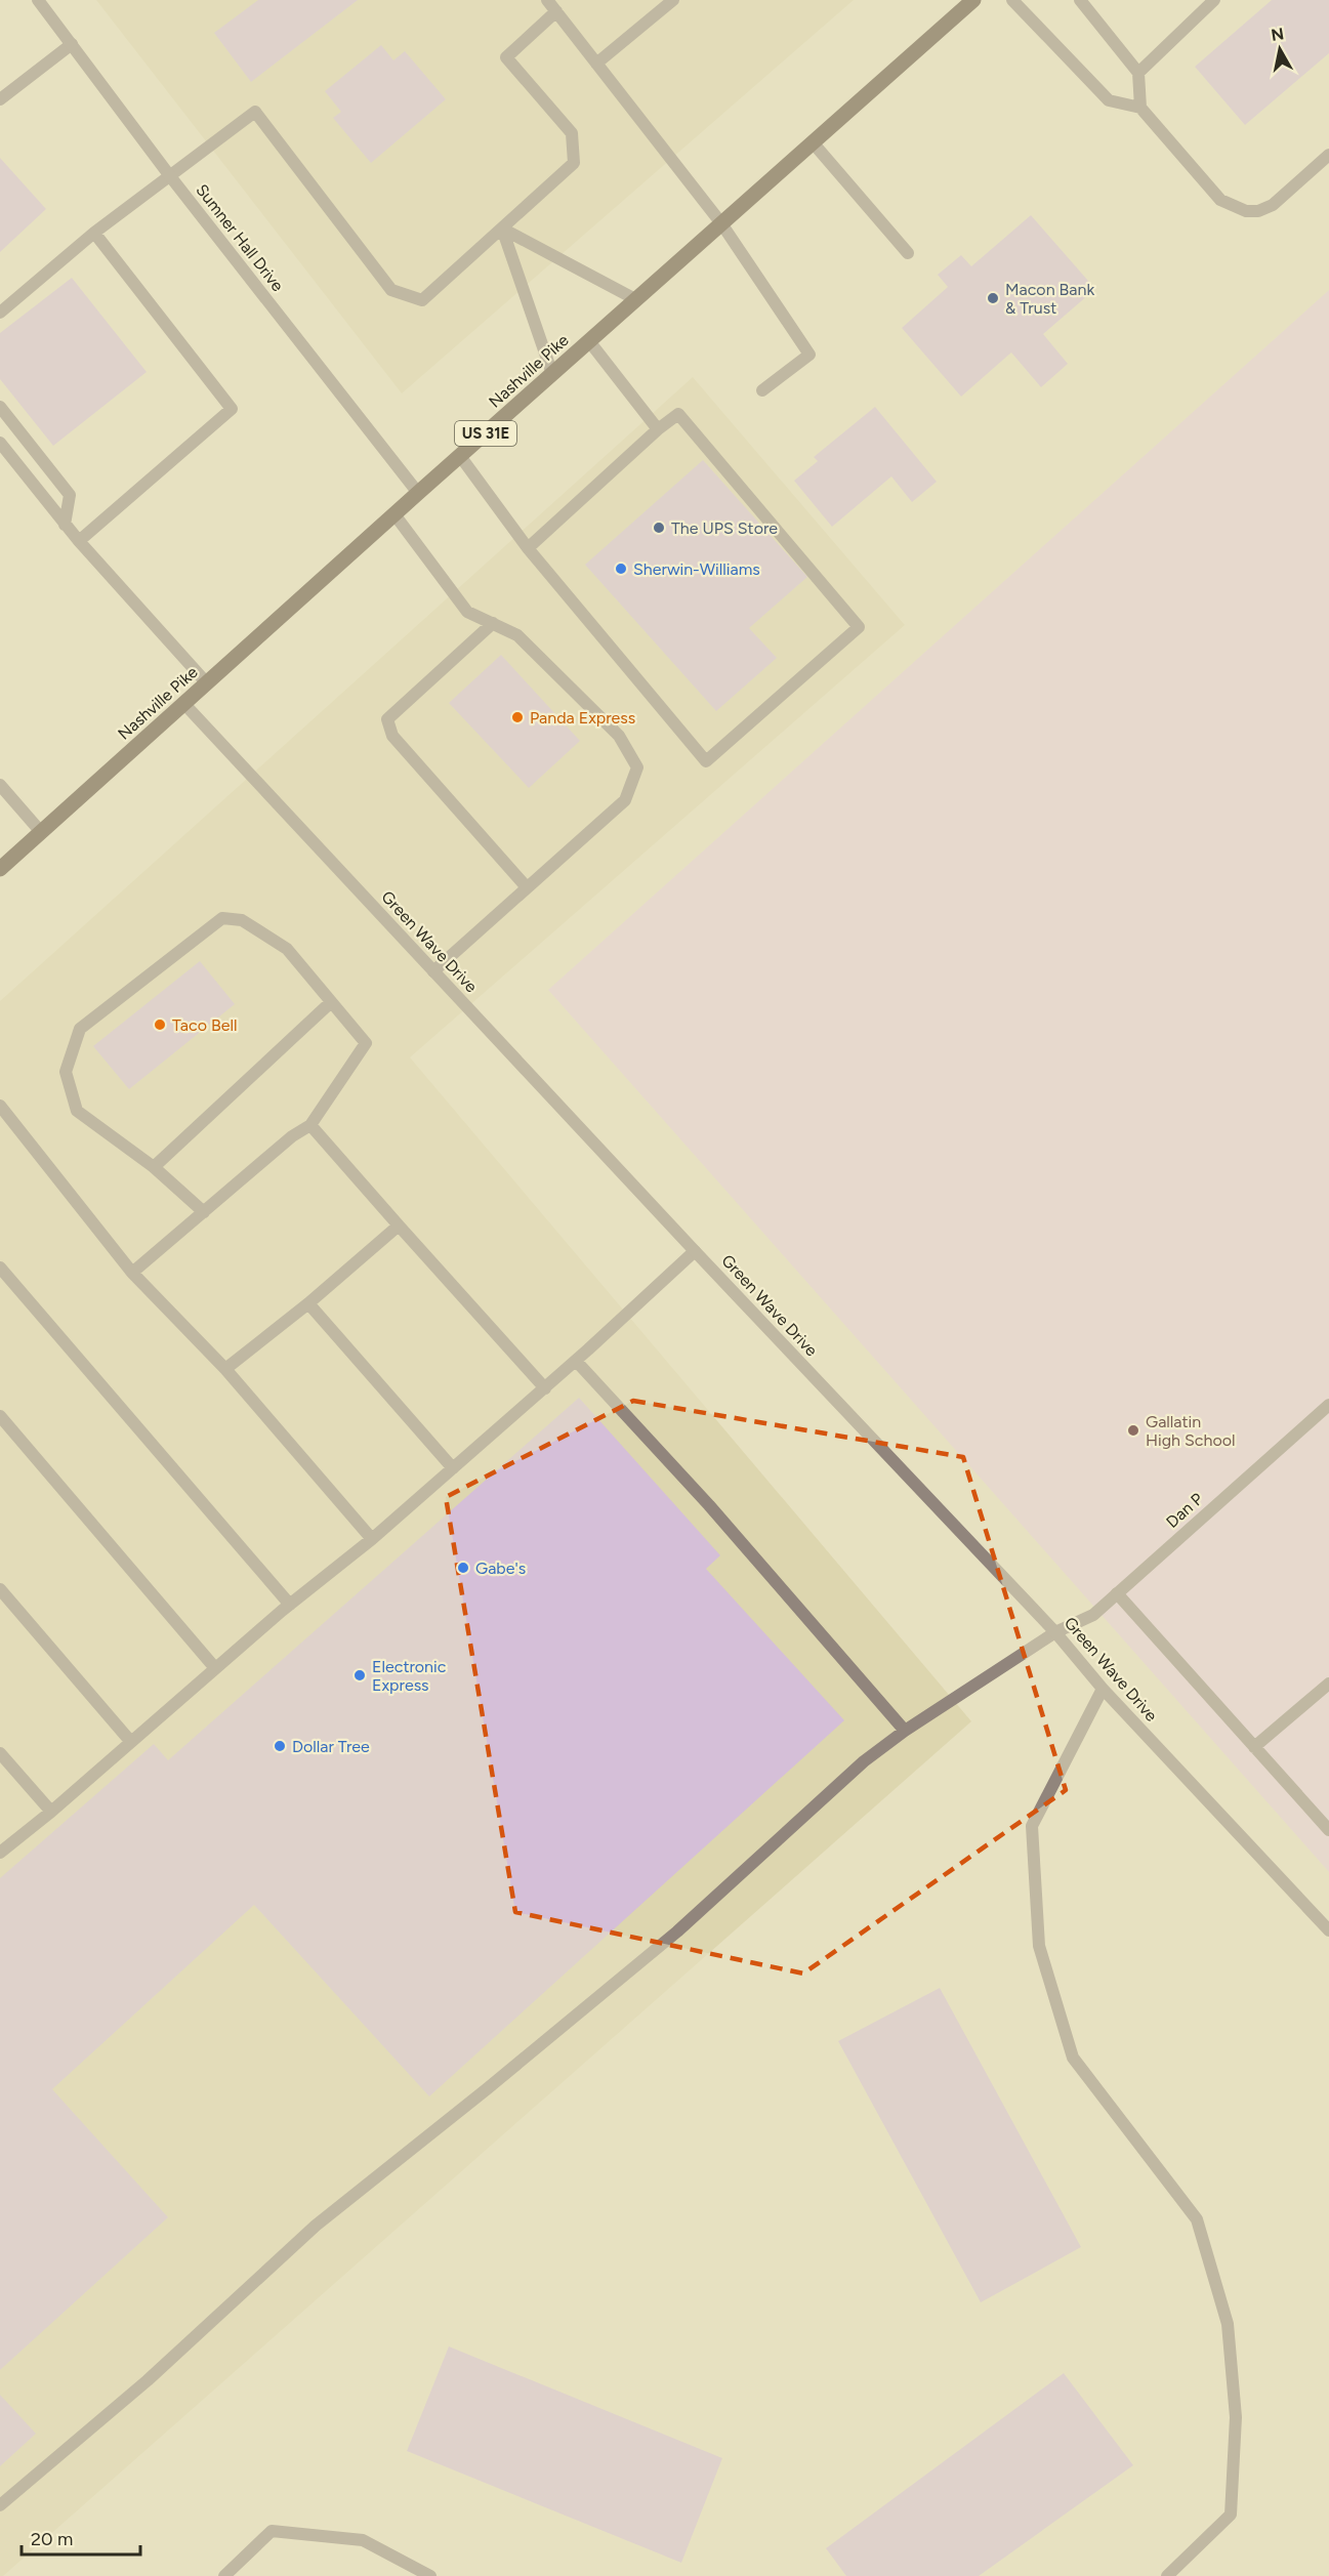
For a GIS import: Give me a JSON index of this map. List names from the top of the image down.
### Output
{
  "streets": {
    "main road": ["Nashville Pike", "US 31E"],
    "street": ["Sumner Hall Drive", "Green Wave Drive", "Dan P"]
  },
  "crossings": [
    ["Sumner Hall Drive", "Nashville Pike"],
    ["Nashville Pike", "Green Wave Drive"],
    ["Green Wave Drive", "Dan P"]
  ],
  "places": [
    "Macon Bank & Trust",
    "The UPS Store",
    "Sherwin-Williams",
    "Panda Express",
    "Taco Bell",
    "Gallatin High School",
    "Gabe's",
    "Electronic Express",
    "Dollar Tree"
  ],
  "scale_bar": "20 m",
  "north": "top"
}
